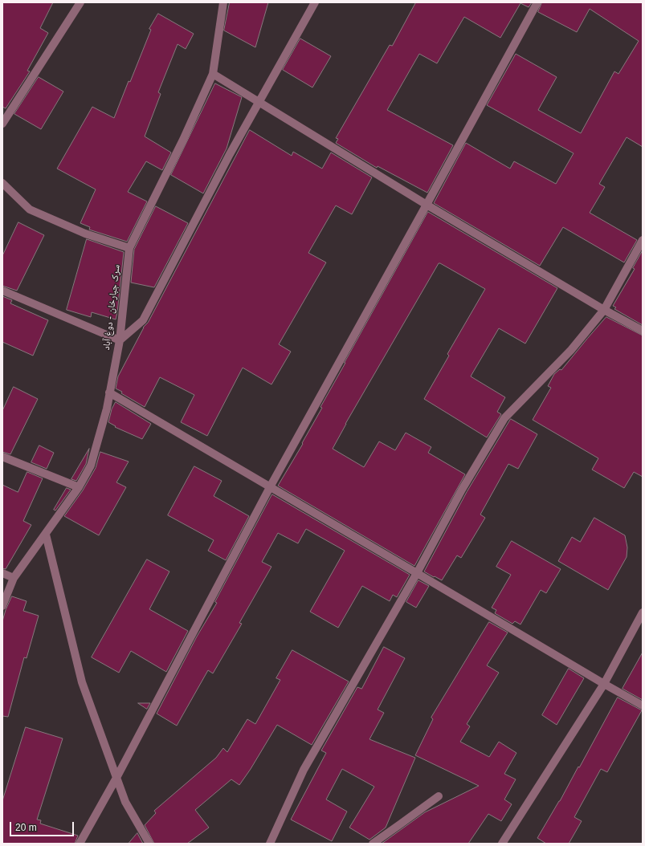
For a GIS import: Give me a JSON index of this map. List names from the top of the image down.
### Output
{
  "streets": {
    "street": ["سرک جبارخان - دوغ آباد"]
  },
  "scale_bar": "20 m"
}
